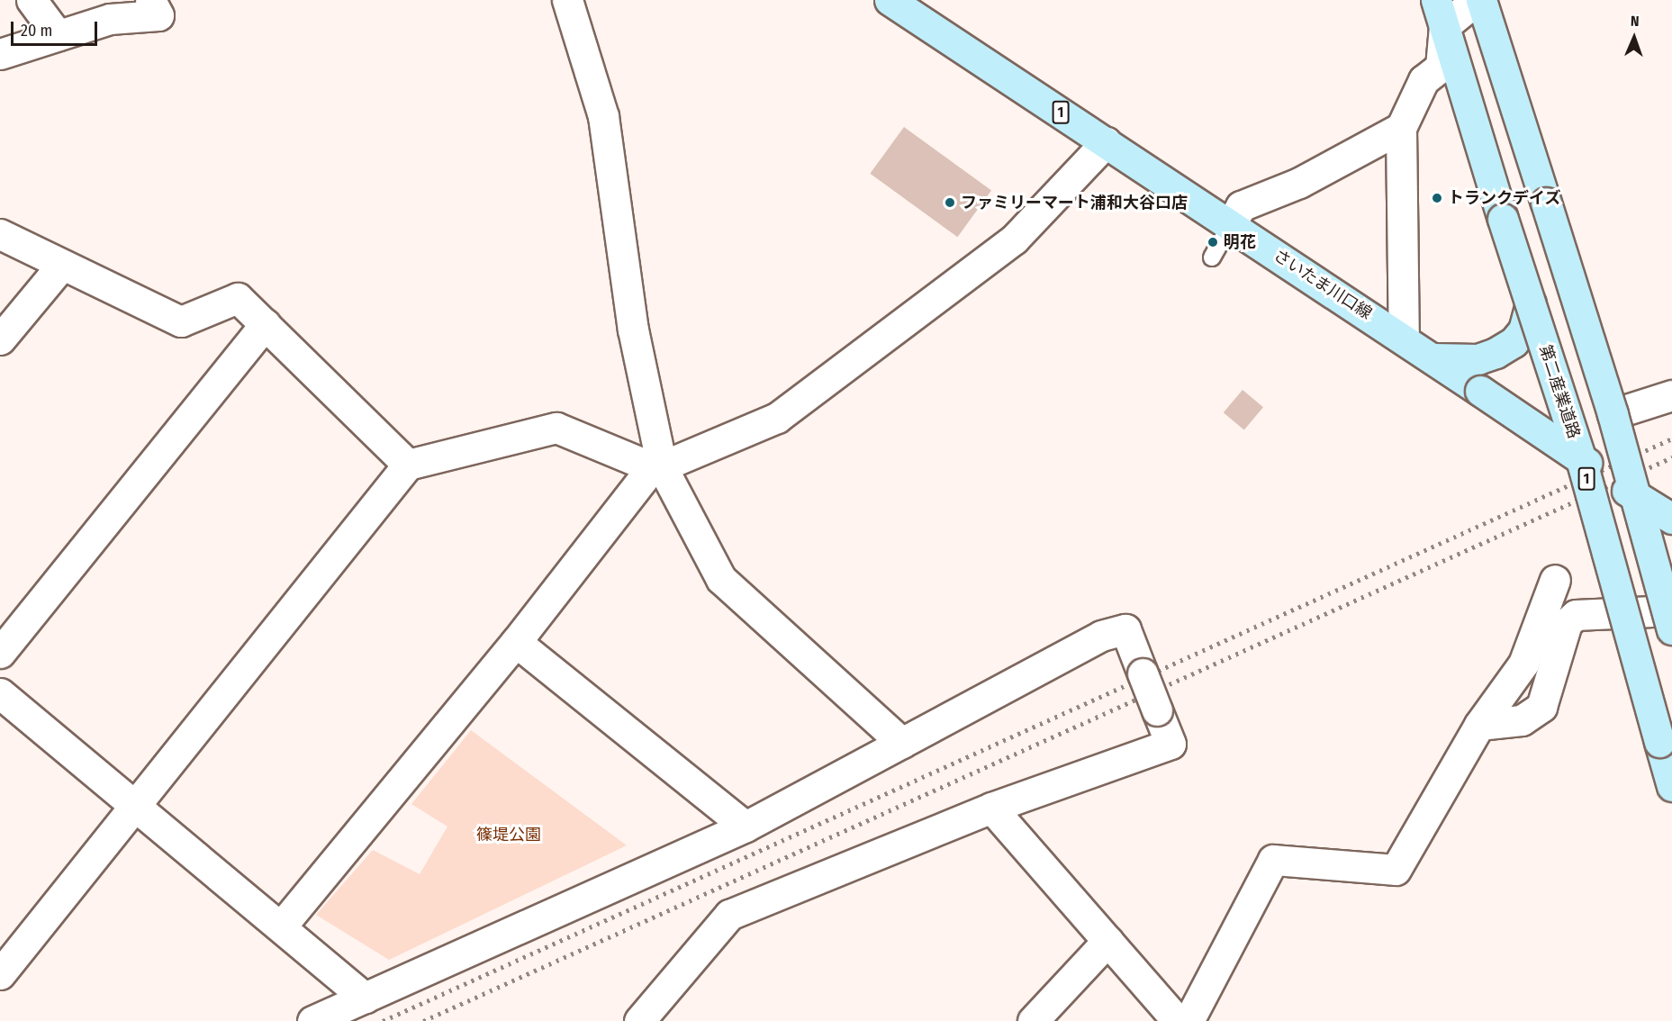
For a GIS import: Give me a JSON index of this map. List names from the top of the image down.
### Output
{
  "streets": {
    "main road": ["1", "さいたま川口線", "第二産業道路"]
  },
  "crossings": [
    ["さいたま川口線", "第二産業道路"]
  ],
  "parks": ["篠堤公園"],
  "places": ["トランクデイズ", "ファミリーマート浦和大谷口店", "明花"],
  "scale_bar": "20 m",
  "north": "top"
}
